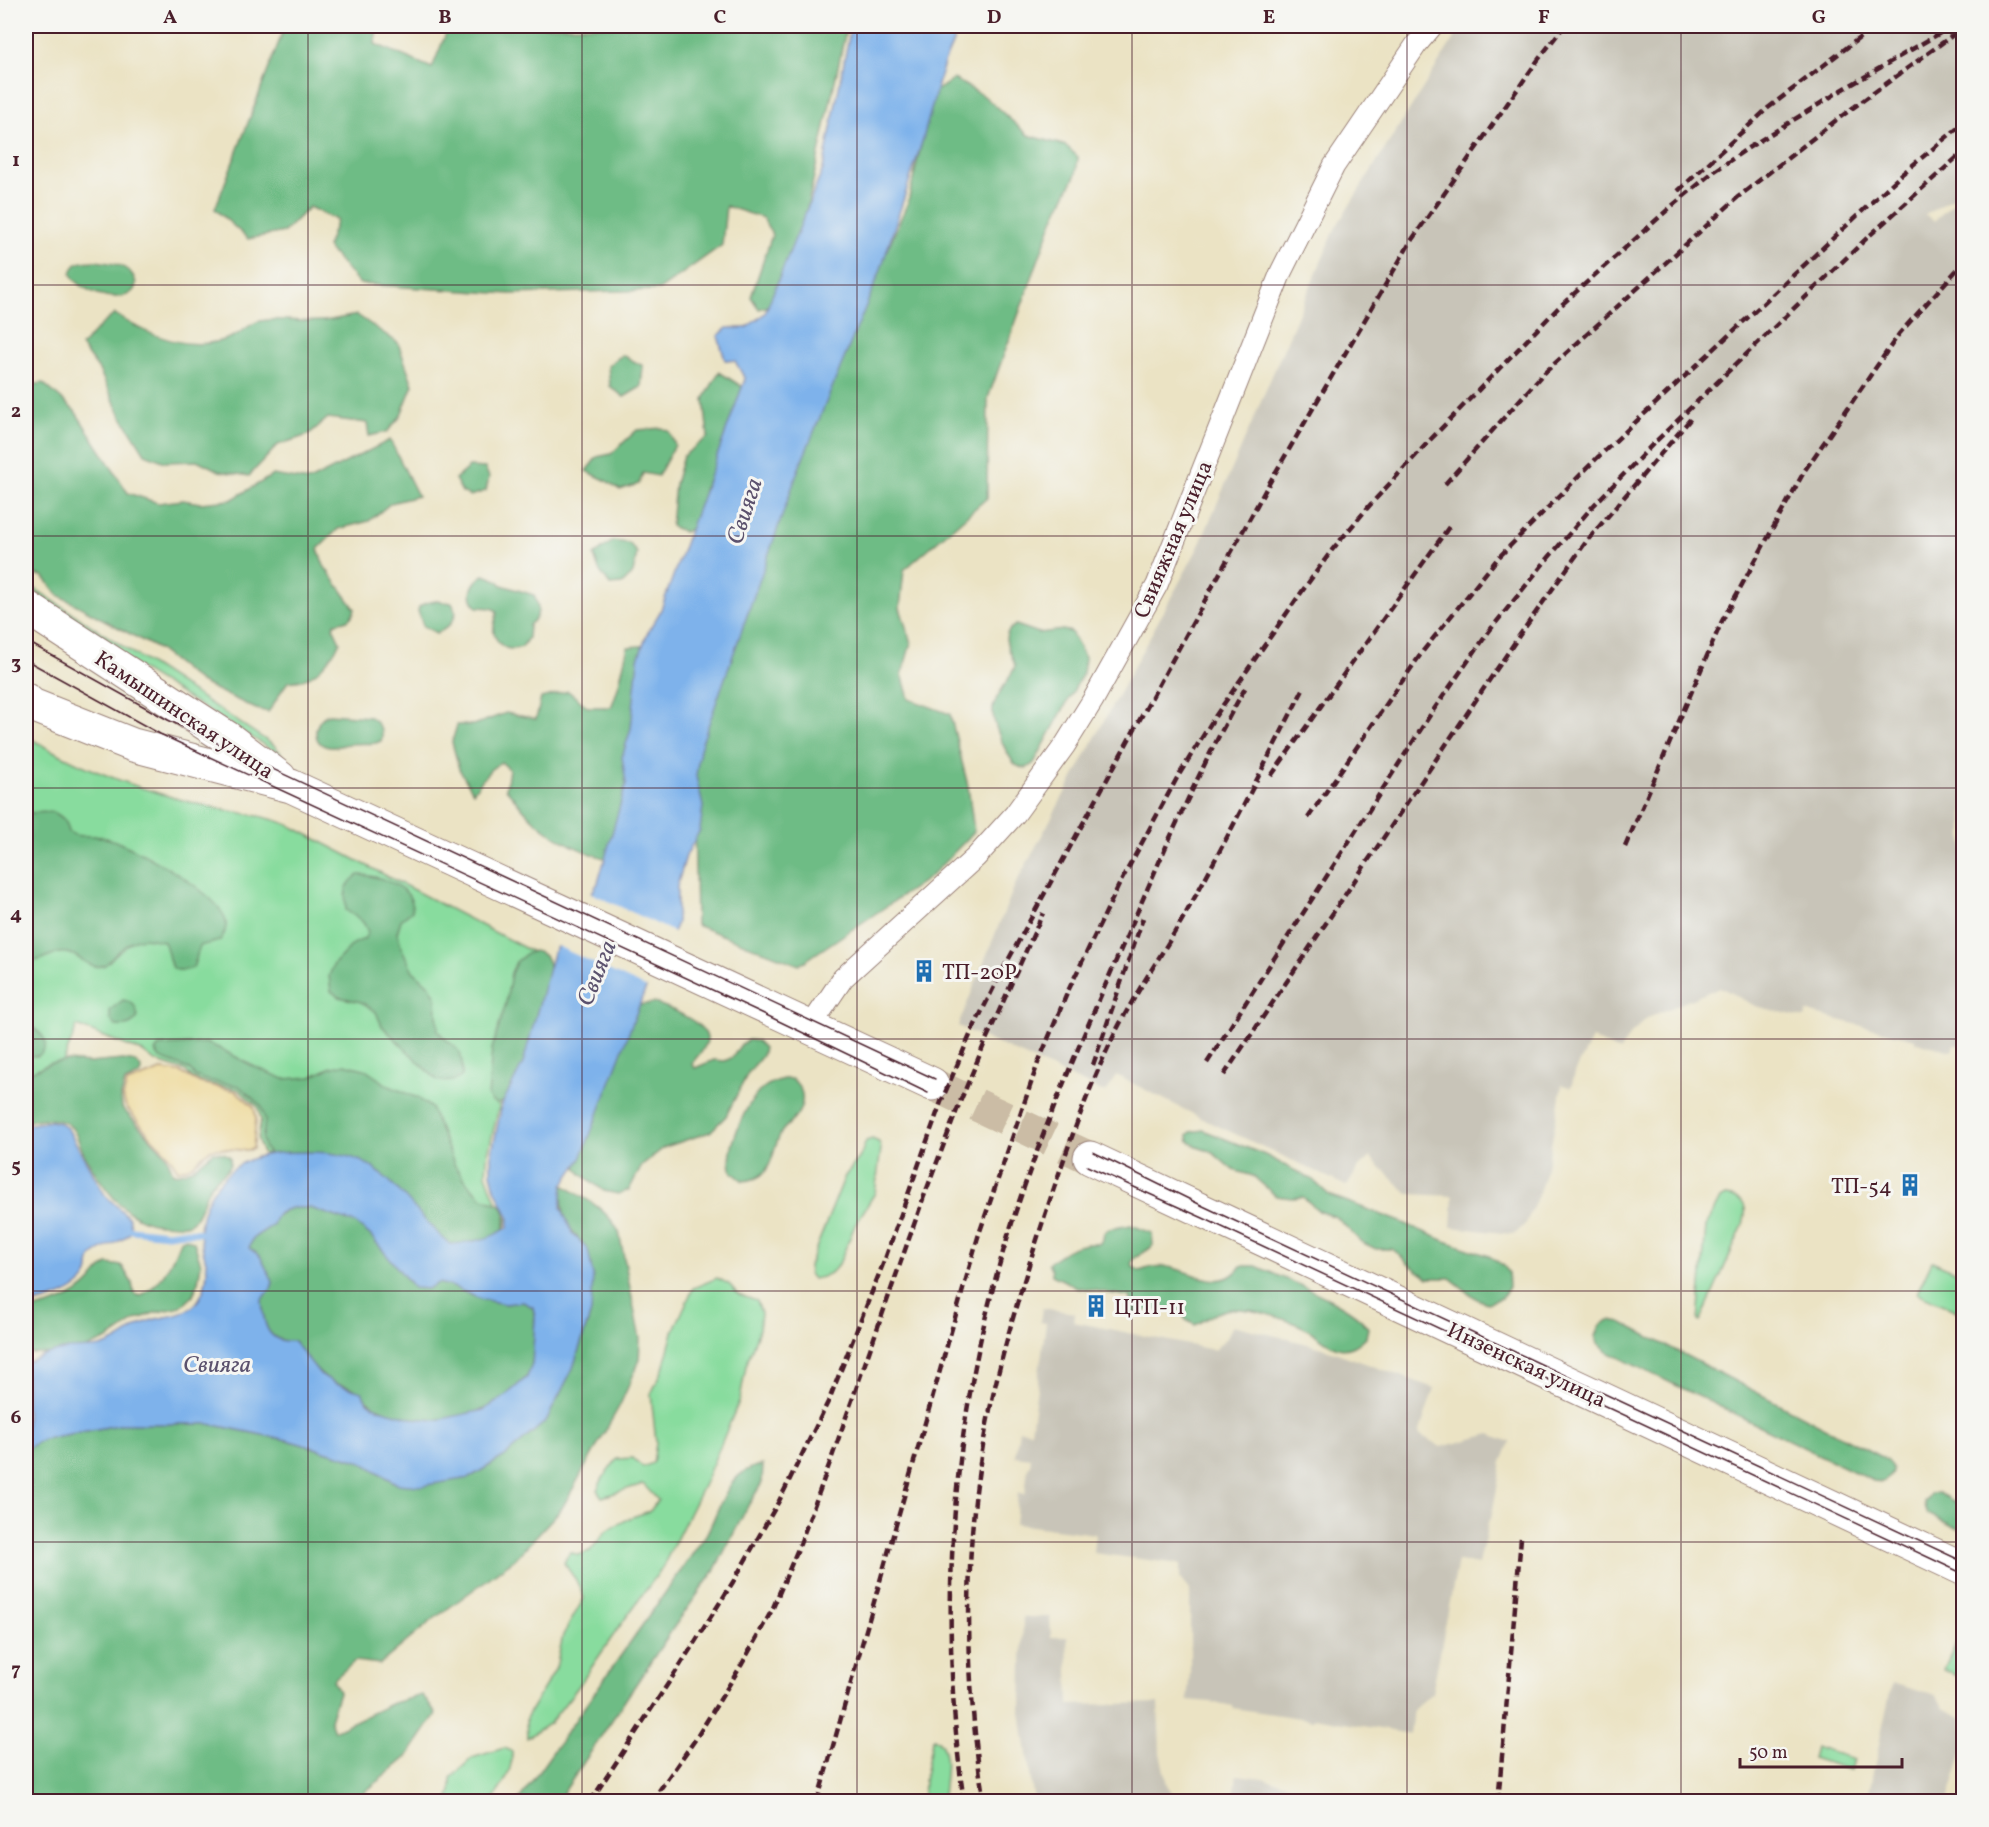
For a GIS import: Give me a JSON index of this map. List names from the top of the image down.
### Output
{
  "streets": {
    "main road": ["Камышинская улица", "Инзенская улица"],
    "street": ["Свияжная улица"]
  },
  "water": ["Свияга"],
  "places": {
    "building": ["ТП-20Р", "ТП-54", "ЦТП-11"]
  },
  "scale_bar": "50 m",
  "grid": {
    "columns": [
      "A",
      "B",
      "C",
      "D",
      "E",
      "F",
      "G"
    ],
    "rows": [
      "1",
      "2",
      "3",
      "4",
      "5",
      "6",
      "7"
    ]
  }
}
